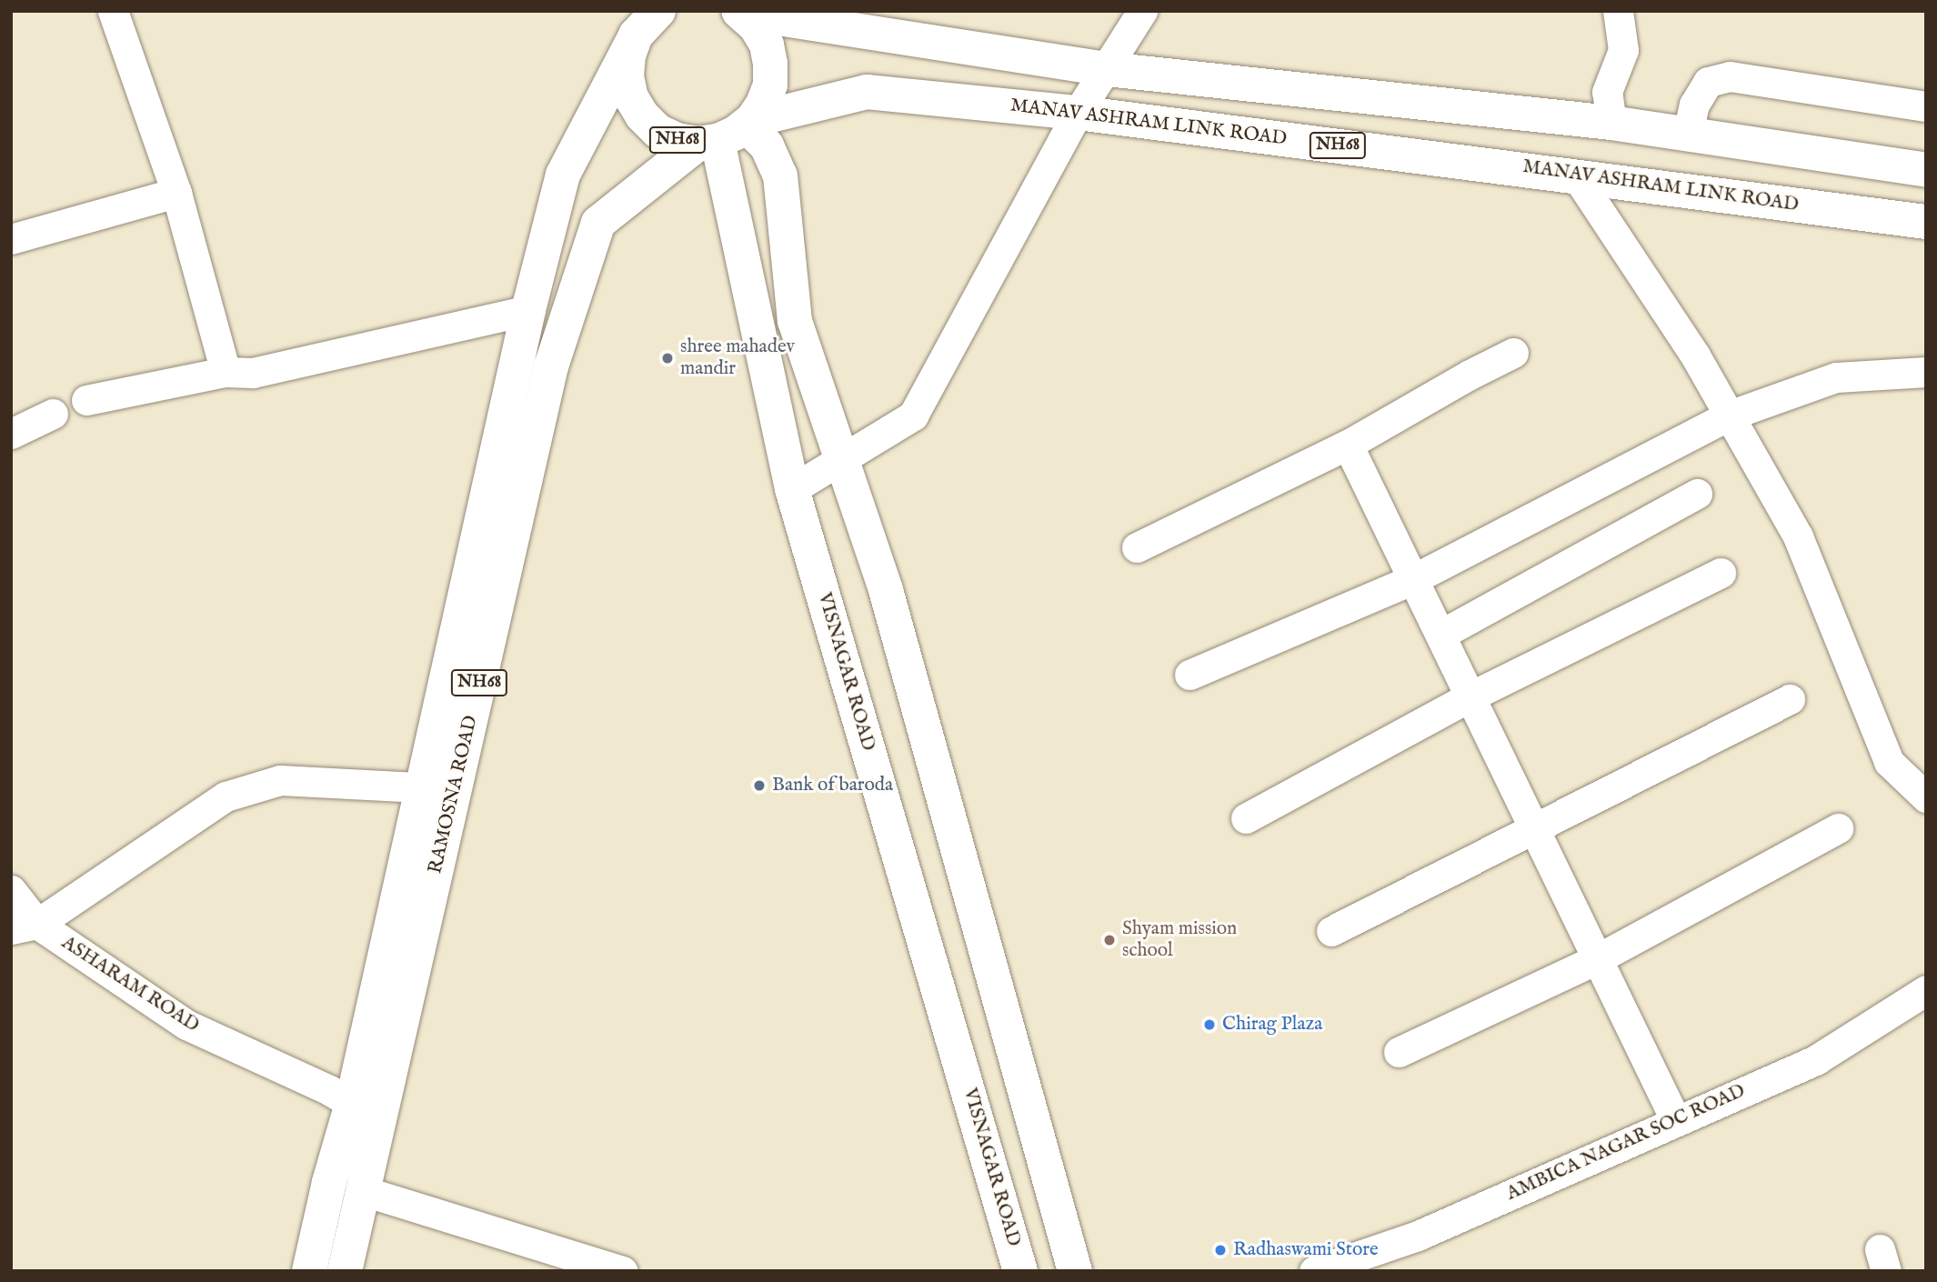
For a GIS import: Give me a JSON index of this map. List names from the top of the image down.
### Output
{
  "streets": {
    "main road": [
      "MANAV ASHRAM LINK ROAD",
      "NH68",
      "VISNAGAR ROAD",
      "RAMOSNA ROAD"
    ],
    "street": ["ASHARAM ROAD", "AMBICA NAGAR SOC ROAD"]
  },
  "crossings": [
    ["MANAV ASHRAM LINK ROAD", "NH68"],
    ["MANAV ASHRAM LINK ROAD", "VISNAGAR ROAD"],
    ["MANAV ASHRAM LINK ROAD", "RAMOSNA ROAD"],
    ["NH68", "VISNAGAR ROAD"],
    ["NH68", "RAMOSNA ROAD"],
    ["VISNAGAR ROAD", "RAMOSNA ROAD"],
    ["RAMOSNA ROAD", "ASHARAM ROAD"]
  ],
  "places": [
    "shree mahadev mandir",
    "Bank of baroda",
    "Shyam mission school",
    "Chirag Plaza",
    "Radhaswami Store"
  ]
}
